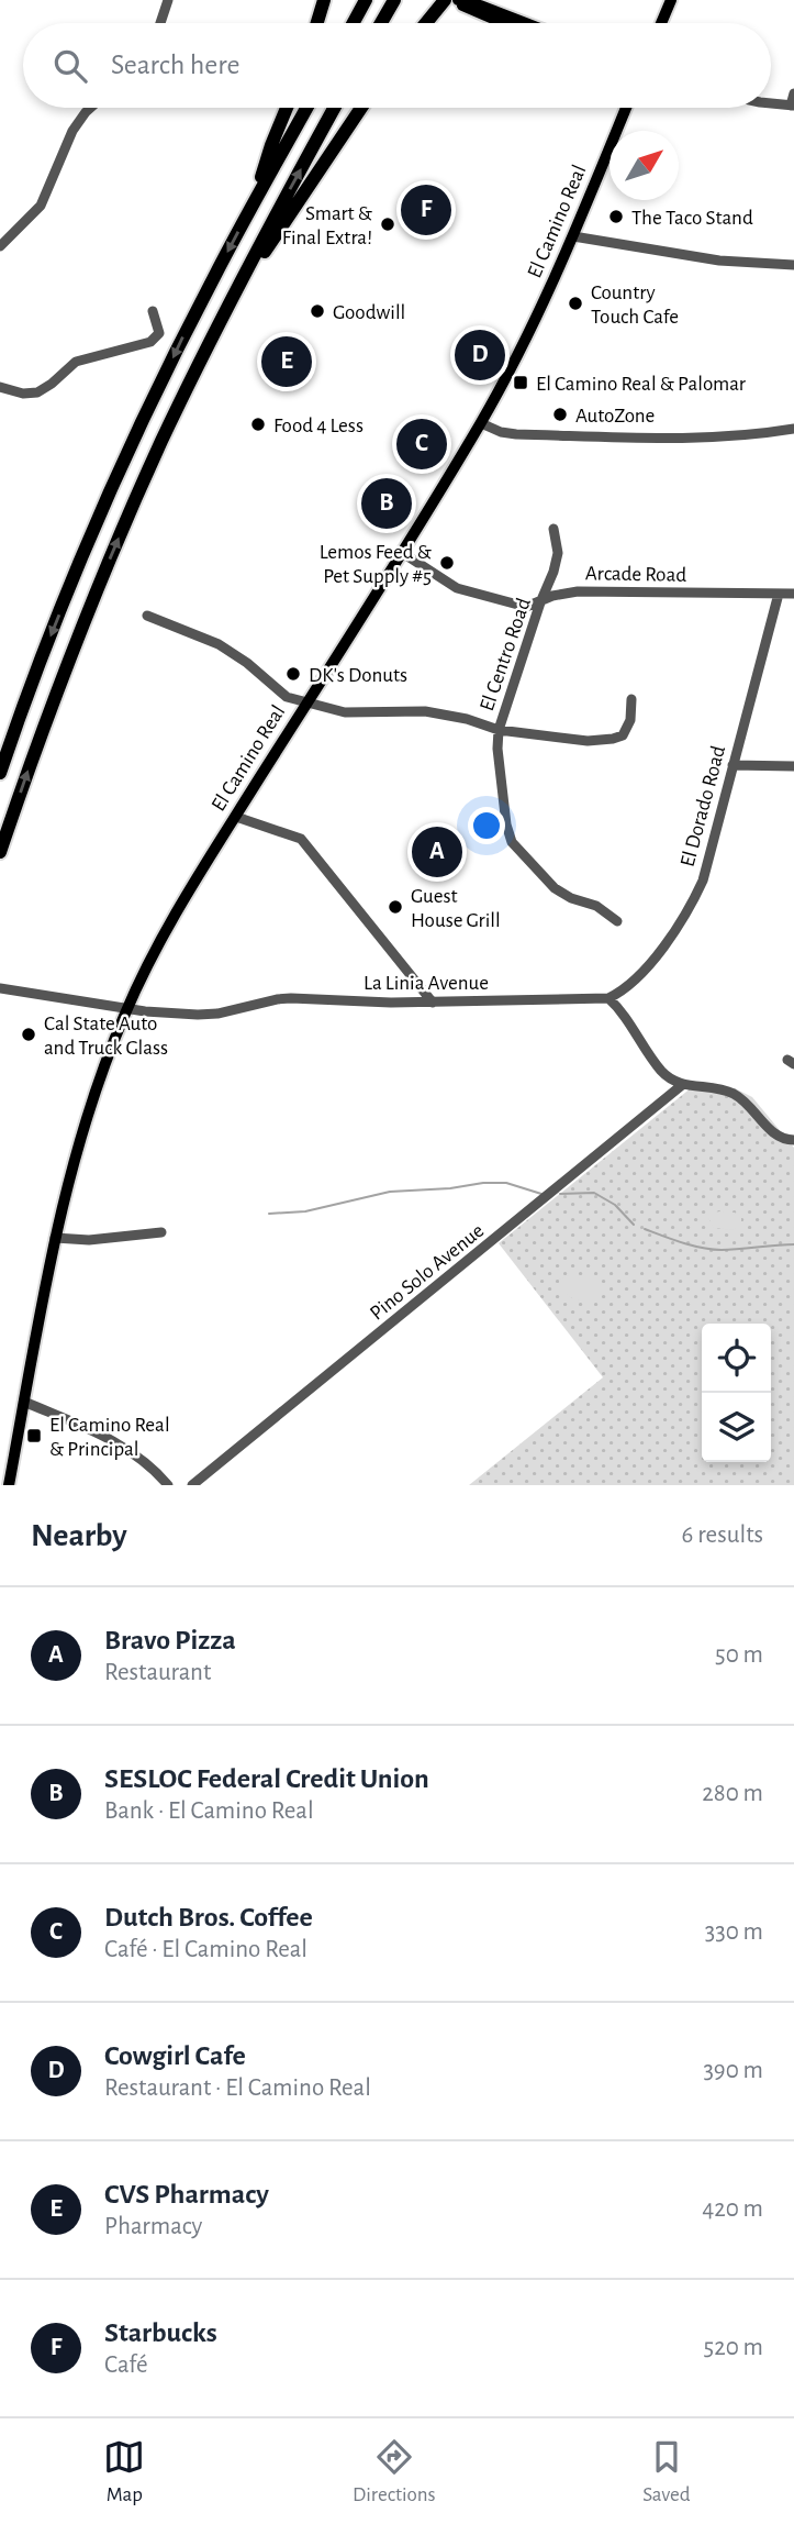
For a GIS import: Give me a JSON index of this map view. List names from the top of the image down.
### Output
{
  "streets": {
    "main road": ["El Camino Real"],
    "street": [
      "Arcade Road",
      "El Centro Road",
      "El Dorado Road",
      "La Linia Avenue",
      "Pino Solo Avenue"
    ]
  },
  "crossings": [
    ["El Camino Real", "Arcade Road"],
    ["El Camino Real", "La Linia Avenue"],
    ["Arcade Road", "El Centro Road"],
    ["Arcade Road", "El Dorado Road"],
    ["El Dorado Road", "La Linia Avenue"]
  ],
  "places": {
    "other": [
      "The Taco Stand",
      "Smart & Final Extra!",
      "Country Touch Cafe",
      "Goodwill",
      "AutoZone",
      "Food 4 Less",
      "Lemos Feed & Pet Supply #5",
      "DK's Donuts",
      "Guest House Grill",
      "Cal State Auto and Truck Glass"
    ],
    "transit": ["El Camino Real & Palomar", "El Camino Real & Principal"]
  },
  "north": "top right",
  "page": {
    "search": "Search here",
    "pins": [
      "F",
      "D",
      "E",
      "C",
      "B",
      "A"
    ],
    "heading": ["Nearby", "6 results"],
    "list": [
      {
        "mark": "A",
        "name": "Bravo Pizza",
        "note": "Restaurant",
        "value": "50 m"
      },
      {
        "mark": "B",
        "name": "SESLOC Federal Credit Union",
        "note": "Bank · El Camino Real",
        "value": "280 m"
      },
      {
        "mark": "C",
        "name": "Dutch Bros. Coffee",
        "note": "Café · El Camino Real",
        "value": "330 m"
      },
      {
        "mark": "D",
        "name": "Cowgirl Cafe",
        "note": "Restaurant · El Camino Real",
        "value": "390 m"
      },
      {
        "mark": "E",
        "name": "CVS Pharmacy",
        "note": "Pharmacy",
        "value": "420 m"
      },
      {
        "mark": "F",
        "name": "Starbucks",
        "note": "Café",
        "value": "520 m"
      }
    ],
    "nav": ["Map", "Directions", "Saved"]
  }
}
